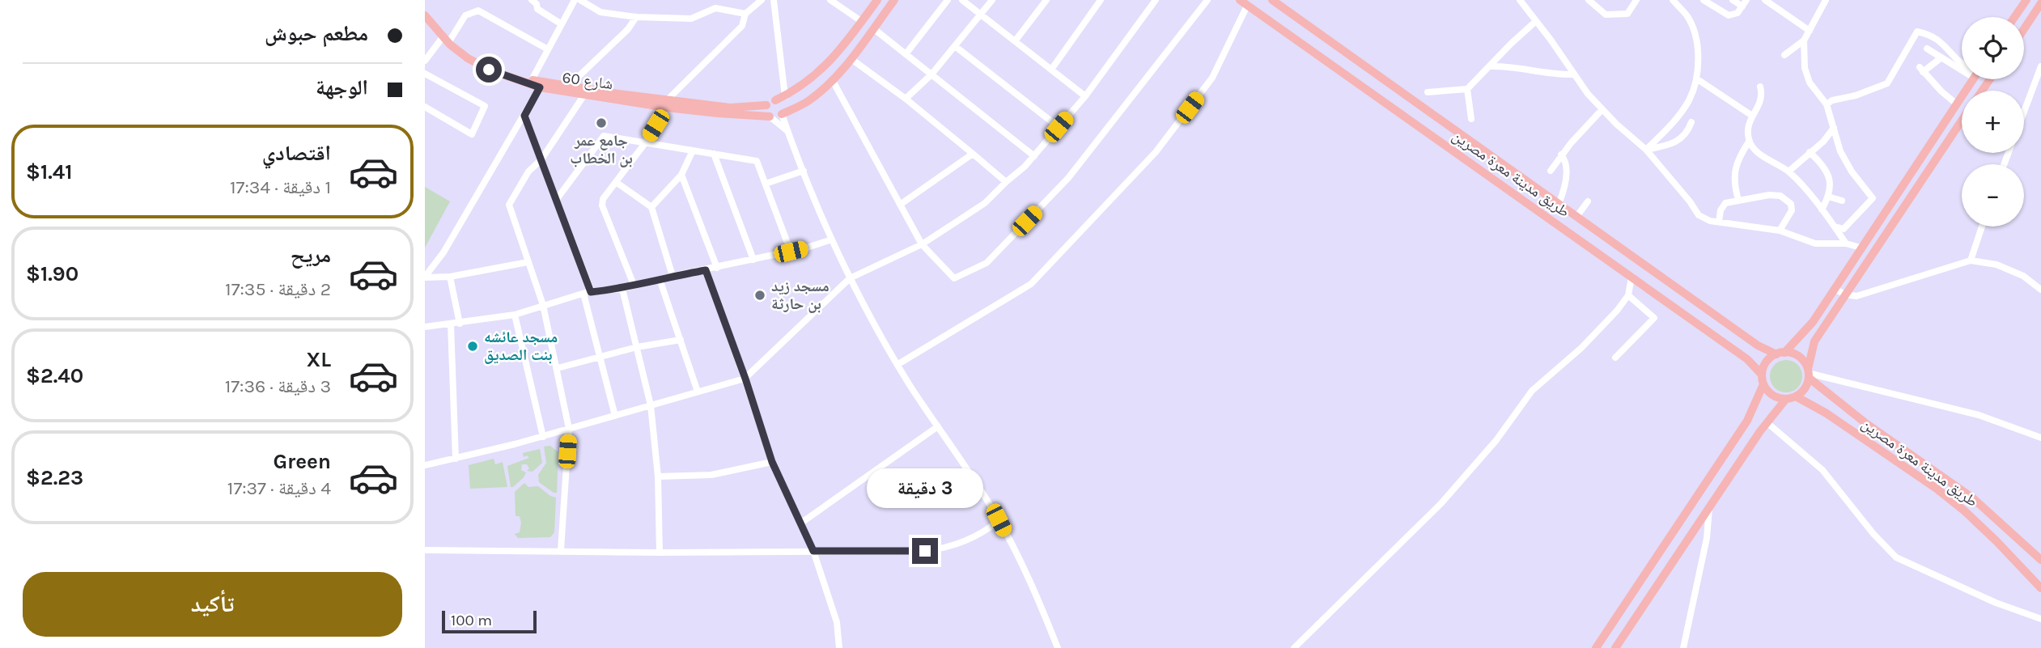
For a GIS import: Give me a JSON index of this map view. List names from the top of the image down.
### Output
{
  "streets": {
    "main road": ["شارع 60", "طريق مدينة معرة مصرين"]
  },
  "places": ["جامع عمر بن الخطاب", "مسجد زيد بن حارثة", "مسجد عائشه بنت الصديق"],
  "scale_bar": "100 m",
  "page": {
    "banner": ["مطعم حبوش", "الوجهة"],
    "map_buttons": ["+", "−"],
    "list": [
      {
        "name": "اقتصادي",
        "note": "1 دقيقة · 17:34",
        "value": "$1.41"
      },
      {
        "name": "مريح",
        "note": "2 دقيقة · 17:35",
        "value": "$1.90"
      },
      {
        "name": "XL",
        "note": "3 دقيقة · 17:36",
        "value": "$2.40"
      },
      {
        "name": "Green",
        "note": "4 دقيقة · 17:37",
        "value": "$2.23"
      }
    ],
    "bubble": "3 دقيقة",
    "buttons": "تأكيد",
    "scale": "100 m"
  }
}
